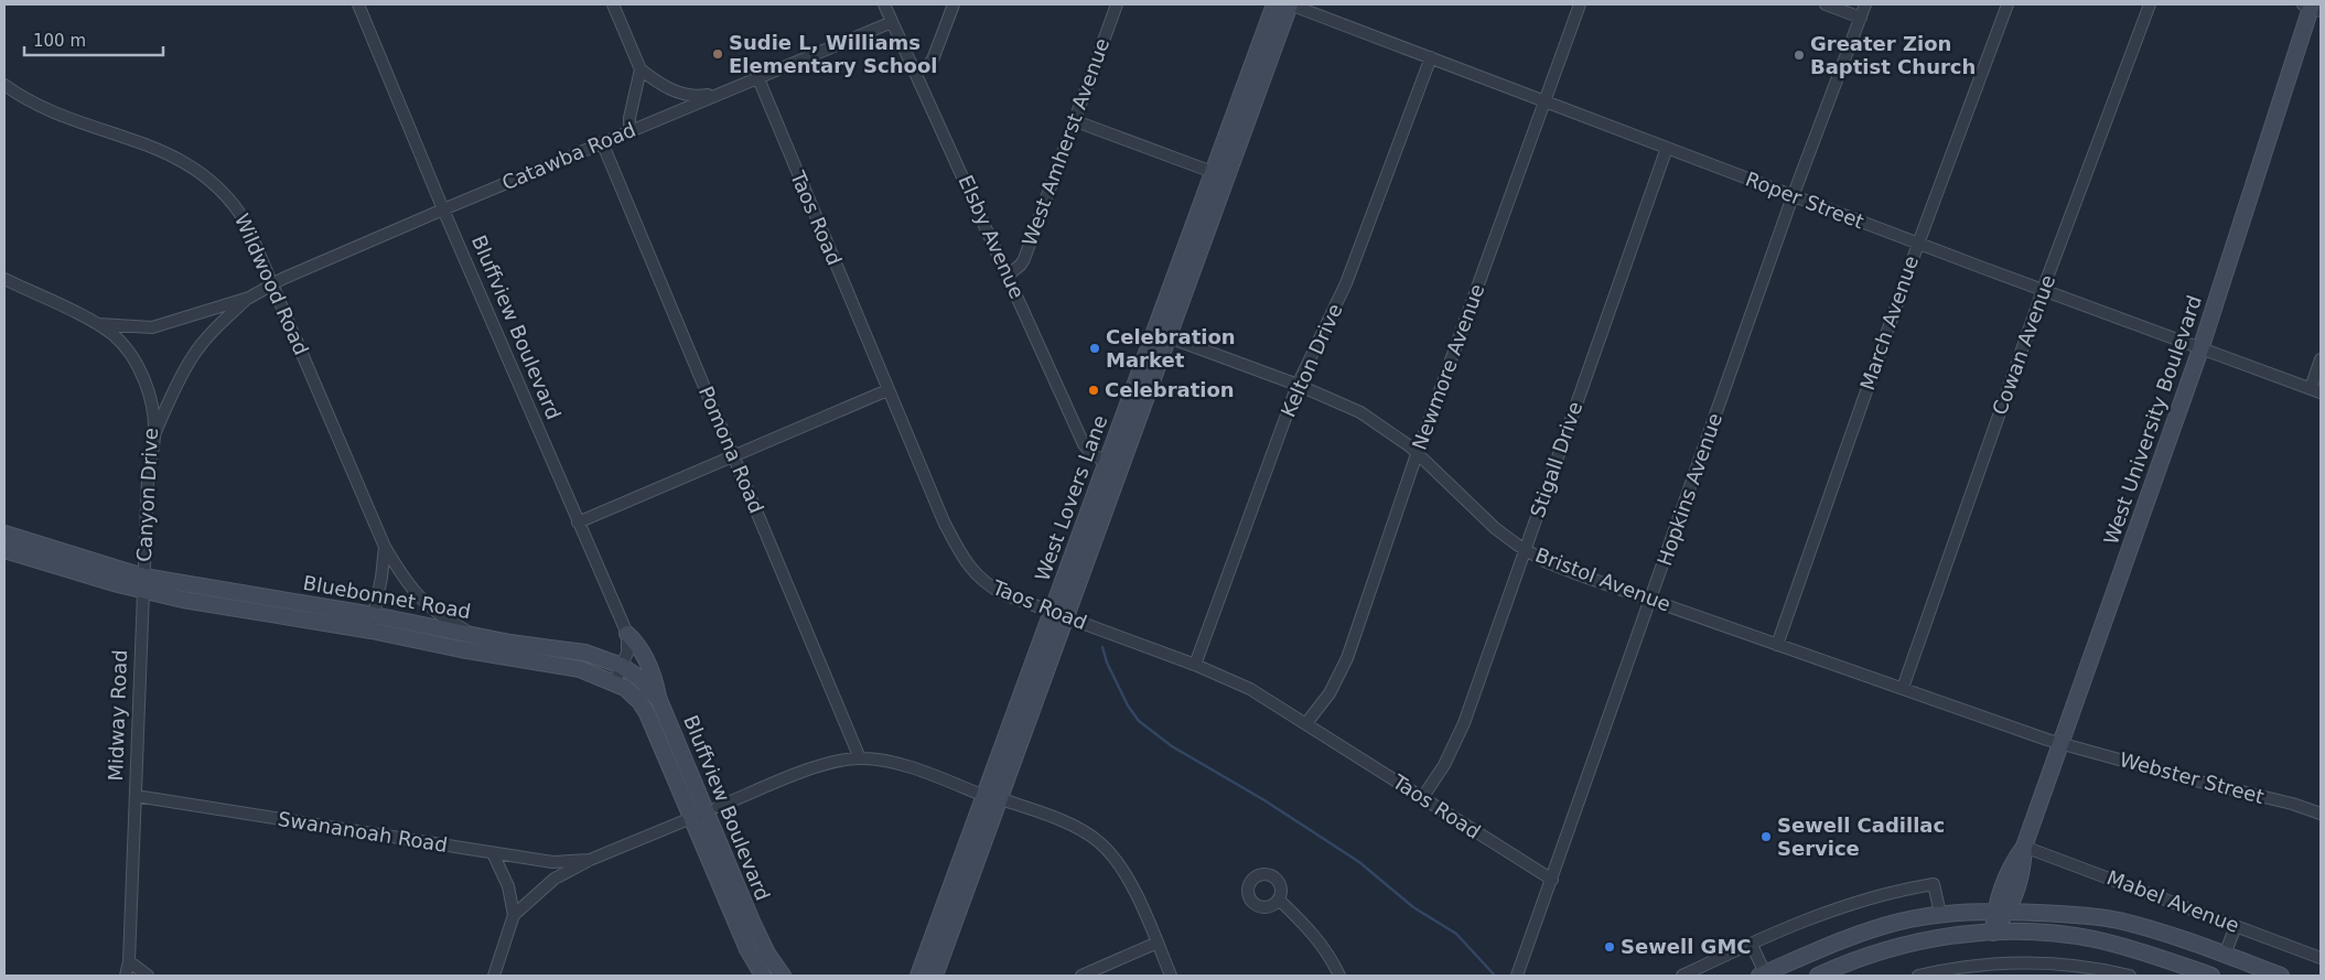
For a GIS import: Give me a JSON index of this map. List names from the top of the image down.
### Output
{
  "streets": {
    "main road": [
      "Bluffview Boulevard",
      "West University Boulevard",
      "West Lovers Lane",
      "Bluebonnet Road"
    ],
    "street": [
      "West Amherst Avenue",
      "Catawba Road",
      "Roper Street",
      "Taos Road",
      "Elsby Avenue",
      "Wildwood Road",
      "March Avenue",
      "Cowan Avenue",
      "Kelton Drive",
      "Newmore Avenue",
      "Pomona Road",
      "Stigall Drive",
      "Hopkins Avenue",
      "Canyon Drive",
      "Bristol Avenue",
      "Midway Road",
      "Webster Street",
      "Swananoah Road",
      "Mabel Avenue"
    ]
  },
  "crossings": [
    ["West Amherst Avenue", "Elsby Avenue"],
    ["Catawba Road", "Taos Road"],
    ["Catawba Road", "Elsby Avenue"],
    ["Catawba Road", "Wildwood Road"],
    ["Catawba Road", "Bluffview Boulevard"],
    ["Catawba Road", "Pomona Road"],
    ["Catawba Road", "Canyon Drive"],
    ["Roper Street", "March Avenue"],
    ["Roper Street", "Cowan Avenue"],
    ["Roper Street", "Kelton Drive"],
    ["Roper Street", "Newmore Avenue"],
    ["Roper Street", "West University Boulevard"],
    ["Roper Street", "Stigall Drive"],
    ["Roper Street", "Hopkins Avenue"],
    ["Roper Street", "West Lovers Lane"],
    ["Taos Road", "Kelton Drive"],
    ["Taos Road", "Newmore Avenue"],
    ["Taos Road", "Stigall Drive"],
    ["Taos Road", "Hopkins Avenue"],
    ["Taos Road", "West Lovers Lane"],
    ["Elsby Avenue", "West Lovers Lane"],
    ["Wildwood Road", "Bluebonnet Road"],
    ["March Avenue", "Bristol Avenue"],
    ["Bluffview Boulevard", "Bluebonnet Road"],
    ["Cowan Avenue", "Bristol Avenue"],
    ["Kelton Drive", "Bristol Avenue"],
    ["Newmore Avenue", "Bristol Avenue"],
    ["West University Boulevard", "Bristol Avenue"],
    ["West University Boulevard", "Webster Street"],
    ["West University Boulevard", "Mabel Avenue"],
    ["Stigall Drive", "Bristol Avenue"],
    ["Hopkins Avenue", "Bristol Avenue"],
    ["Canyon Drive", "Bluebonnet Road"],
    ["Canyon Drive", "Midway Road"],
    ["West Lovers Lane", "Bristol Avenue"],
    ["Bristol Avenue", "Webster Street"],
    ["Bluebonnet Road", "Midway Road"],
    ["Midway Road", "Swananoah Road"]
  ],
  "places": [
    "Sudie L, Williams Elementary School",
    "Greater Zion Baptist Church",
    "Celebration Market",
    "Celebration",
    "Sewell Cadillac Service",
    "Sewell GMC"
  ],
  "scale_bar": "100 m"
}
